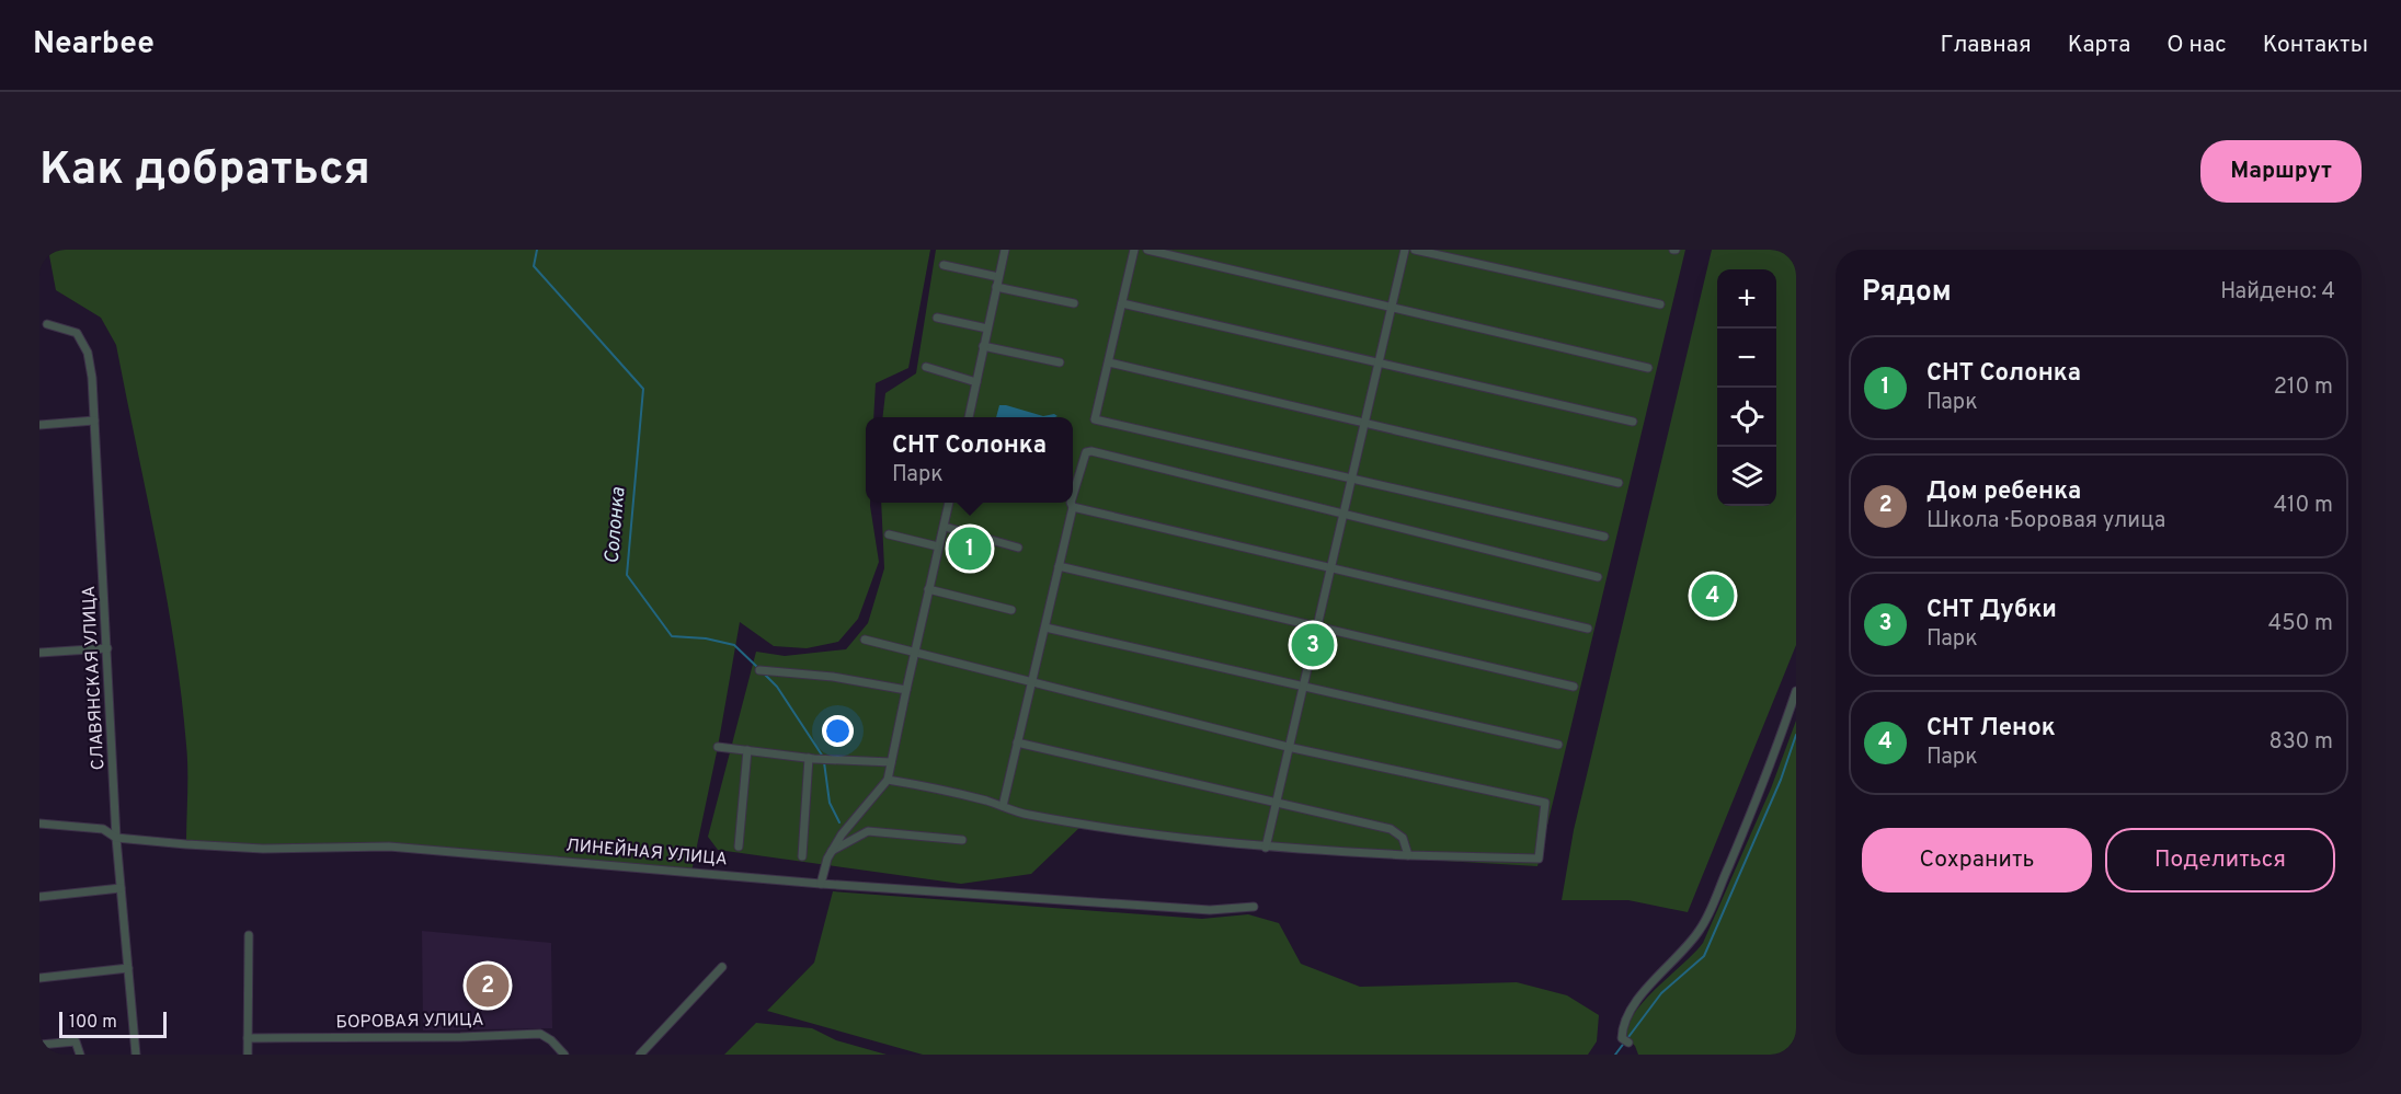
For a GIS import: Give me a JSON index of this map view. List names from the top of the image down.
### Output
{
  "streets": {
    "street": ["СЛАВЯНСКАЯ УЛИЦА", "ЛИНЕЙНАЯ УЛИЦА", "БОРОВАЯ УЛИЦА"]
  },
  "crossings": [
    ["СЛАВЯНСКАЯ УЛИЦА", "ЛИНЕЙНАЯ УЛИЦА"]
  ],
  "water": ["Солонка"],
  "scale_bar": "100 m",
  "page": {
    "header": "Nearbee",
    "nav": [
      "Главная",
      "Карта",
      "О нас",
      "Контакты"
    ],
    "buttons": [
      "Маршрут",
      ["Сохранить", "Поделиться"]
    ],
    "title": "Как добраться",
    "heading": ["Рядом", "Найдено: 4"],
    "map_buttons": ["+", "−"],
    "list": [
      {
        "mark": "1",
        "name": "СНТ Солонка",
        "note": "Парк",
        "value": "210 m"
      },
      {
        "mark": "2",
        "name": "Дом ребенка",
        "note": "Школа · Боровая улица",
        "value": "410 m"
      },
      {
        "mark": "3",
        "name": "СНТ Дубки",
        "note": "Парк",
        "value": "450 m"
      },
      {
        "mark": "4",
        "name": "СНТ Ленок",
        "note": "Парк",
        "value": "830 m"
      }
    ],
    "popup": ["СНТ Солонка", "Парк"],
    "pins": [
      "1",
      "4",
      "3",
      "2"
    ],
    "scale": "100 m"
  }
}
